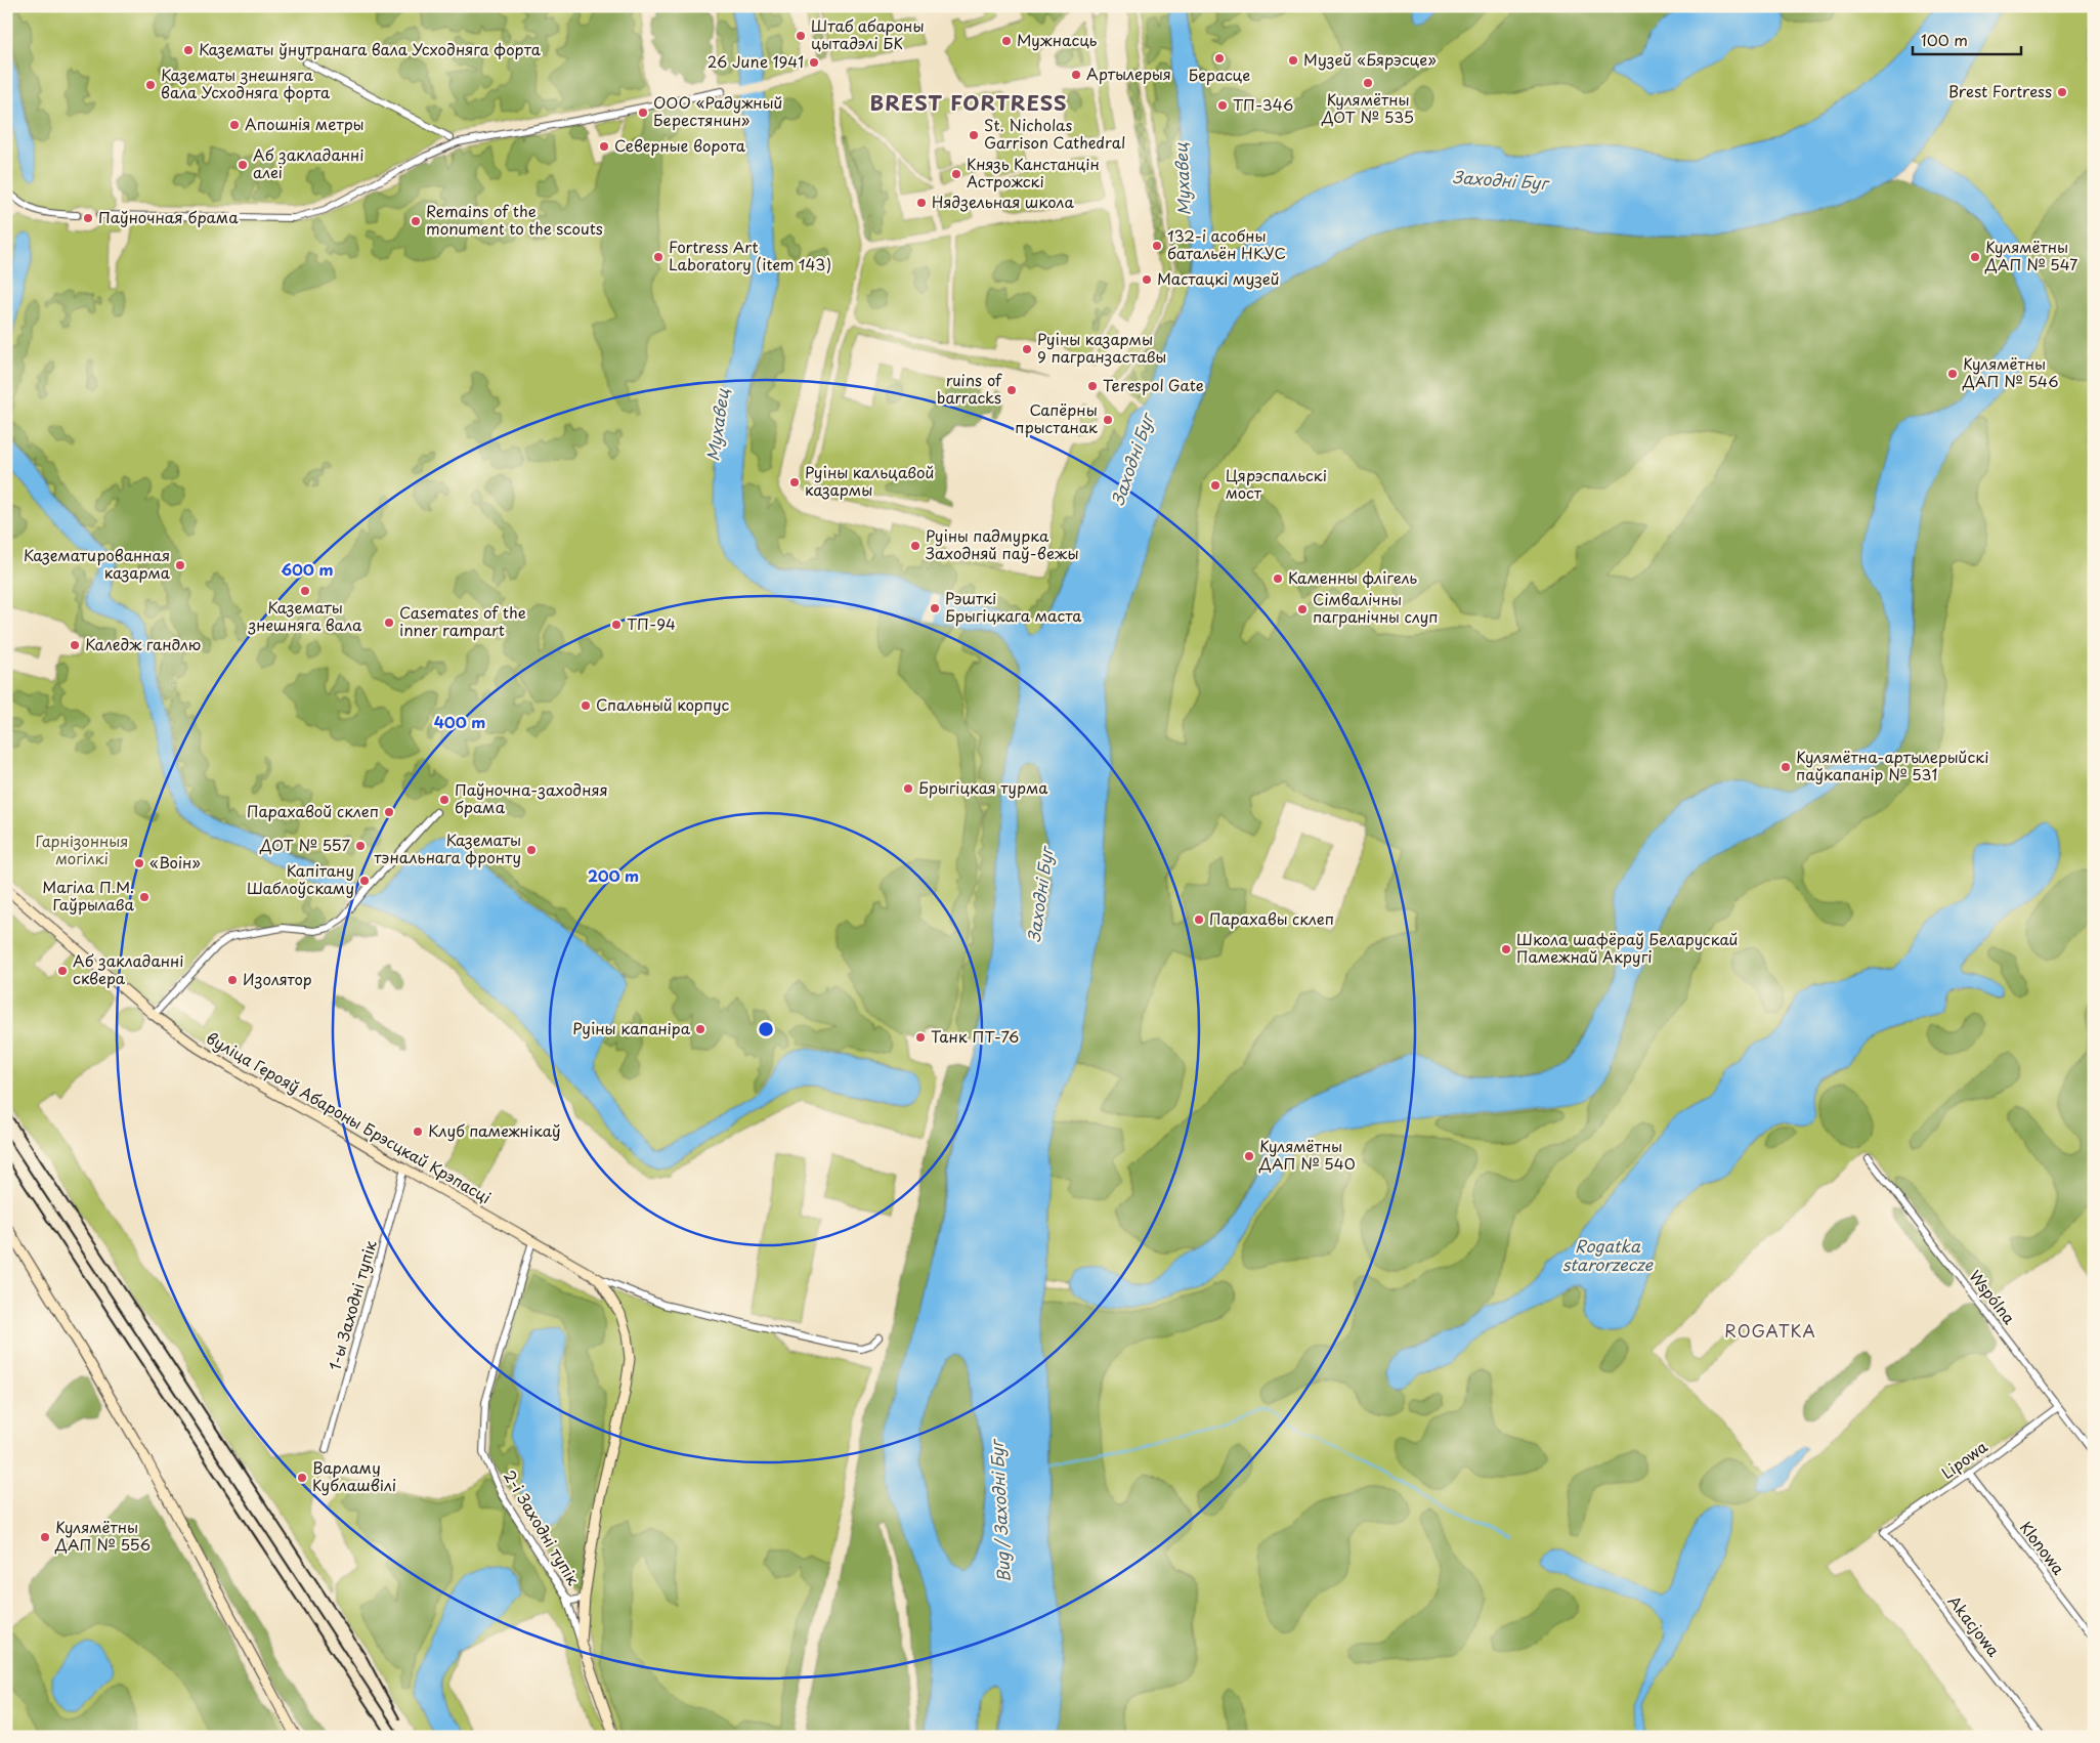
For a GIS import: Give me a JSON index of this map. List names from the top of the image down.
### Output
{
  "streets": {
    "main road": ["вуліца Герояў Абароны Брэсцкай Крэпасці", "2-і Заходні тупік"],
    "street": [
      "Wspólna",
      "1-ы Заходні тупік",
      "Lipowa",
      "Klonowa",
      "Akacjowa"
    ]
  },
  "crossings": [
    ["вуліца Герояў Абароны Брэсцкай Крэпасці", "1-ы Заходні тупік"],
    ["вуліца Герояў Абароны Брэсцкай Крэпасці", "2-і Заходні тупік"],
    ["Wspólna", "Lipowa"],
    ["Lipowa", "Klonowa"],
    ["Lipowa", "Akacjowa"]
  ],
  "districts": ["BREST FORTRESS", "ROGATKA"],
  "water": [
    "Мухавец",
    "Заходні Буг",
    "Rogatka starorzecze",
    "Bug / Заходні Буг"
  ],
  "parks": ["Гарнізонныя могілкі"],
  "places": [
    "Штаб абароны цытадэлі БК",
    "Мужнасць",
    "Казематы ўнутранага вала Усходняга форта",
    "Берасце",
    "Музей «Бярэсце»",
    "26 June 1941",
    "Артылерыя",
    "Кулямётны ДОТ № 535",
    "Казематы знешняга вала Усходняга форта",
    "Brest Fortress",
    "ТП-346",
    "ООО «Радужный Берестянин»",
    "Апошнія метры",
    "St. Nicholas Garrison Cathedral",
    "Северные ворота",
    "Аб закладанні алеі",
    "Князь Канстанцін Астрожскі",
    "Нядзельная школа",
    "Паўночная брама",
    "Remains of the monument to the scouts",
    "132-і асобны батальён НКУС",
    "Fortress Art Laboratory (item 143)",
    "Кулямётны ДАП № 547",
    "Мастацкі музей",
    "Руіны казармы 9 пагранзаставы",
    "Кулямётны ДАП № 546",
    "Terespol Gate",
    "ruins of barracks",
    "Сапёрны прыстанак",
    "Руіны кальцавой казармы",
    "Цярэспальскі мост",
    "Руіны падмурка Заходняй паў-вежы",
    "Казематированная казарма",
    "Каменны флігель",
    "Казематы знешняга вала",
    "Рэшткі Брыгіцкага маста",
    "Сімвалічны пагранічны слуп",
    "Casemates of the inner rampart",
    "ТП-94",
    "Каледж гандлю",
    "Спальный корпус",
    "Кулямётна-артылерыйскі паўкапанір № 531",
    "Брыгіцкая турма",
    "Паўночна-заходняя брама",
    "Парахавой склеп",
    "ДОТ № 557",
    "Казематы тэнальнага фронту",
    "«Воін»",
    "Капітану Шаблоўскаму",
    "Магіла П.М. Гаўрылава",
    "Парахавы склеп",
    "Школа шафёраў Беларускай Памежнай Акругі",
    "Аб закладанні сквера",
    "Изолятор",
    "Руіны капаніра",
    "Танк ПТ-76",
    "Клуб памежнікаў",
    "Кулямётны ДАП № 540",
    "Варламу Кублашвілі",
    "Кулямётны ДАП № 556"
  ],
  "scale_bar": "100 m",
  "rings": ["600 m", "400 m", "200 m"]
}
